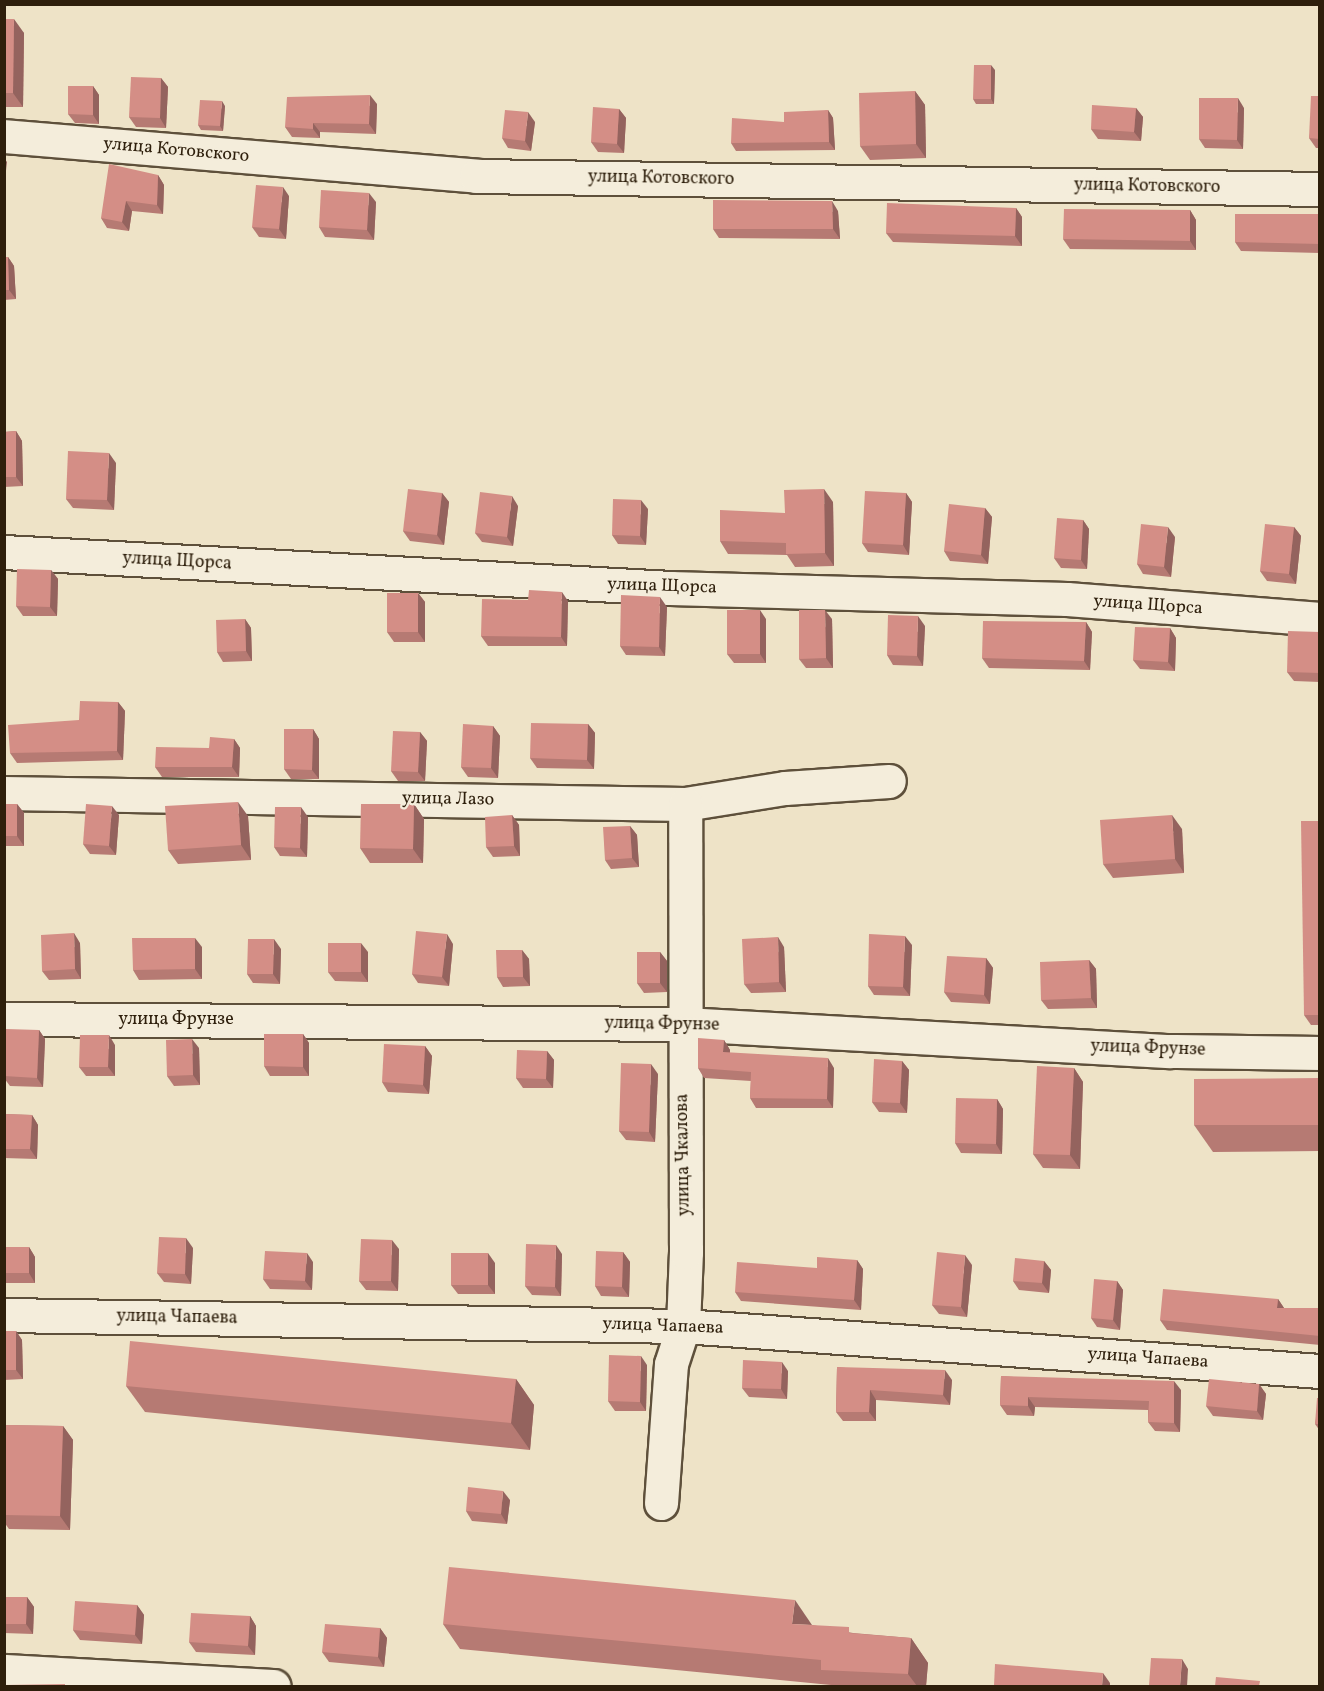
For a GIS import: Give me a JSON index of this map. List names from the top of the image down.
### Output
{
  "streets": {
    "street": [
      "улица Котовского",
      "улица Щорса",
      "улица Лазо",
      "улица Фрунзе",
      "улица Чкалова",
      "улица Чапаева"
    ]
  },
  "crossings": [
    ["улица Лазо", "улица Чкалова"],
    ["улица Фрунзе", "улица Чкалова"],
    ["улица Чкалова", "улица Чапаева"]
  ]
}
